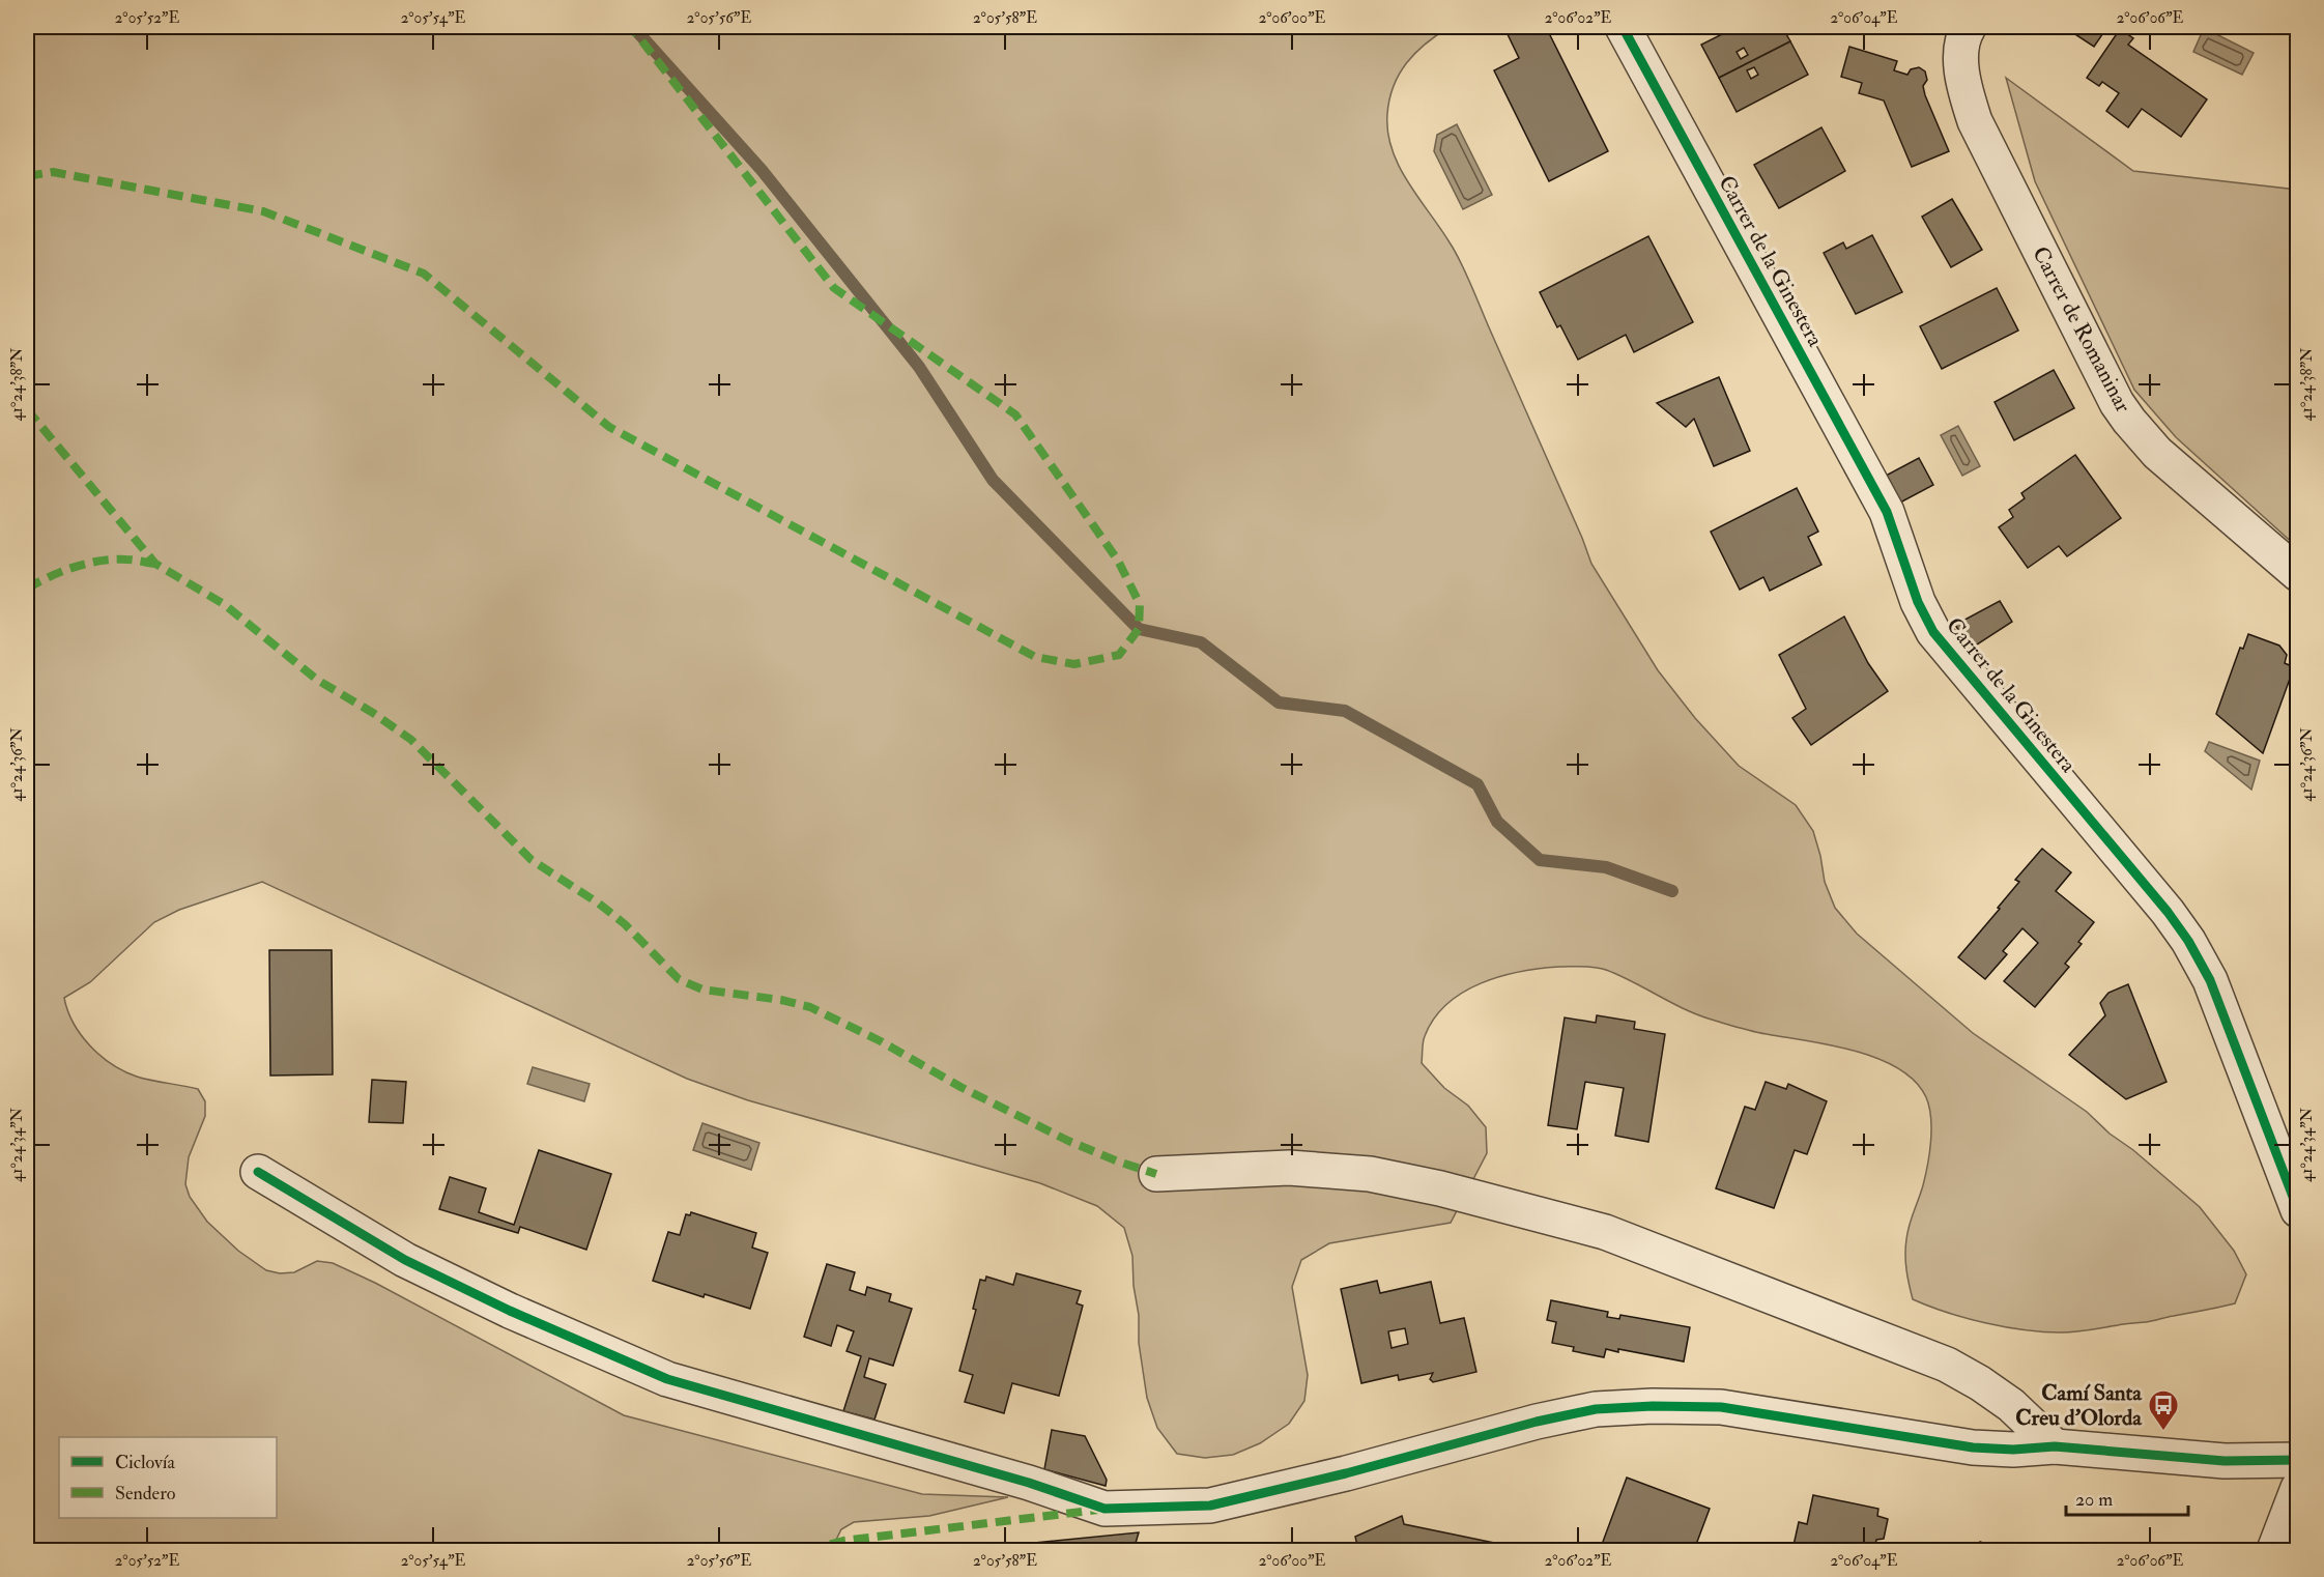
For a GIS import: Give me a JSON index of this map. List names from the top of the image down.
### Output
{
  "streets": {
    "street": ["Carrer de la Ginestera", "Carrer de Romaninar"]
  },
  "places": {
    "bus stop": ["Camí Santa Creu d'Olorda"]
  },
  "legend": ["Ciclovía", "Sendero"],
  "scale_bar": "20 m",
  "coordinates": [
    "2°05'52\"E",
    "2°05'54\"E",
    "2°05'56\"E",
    "2°05'58\"E",
    "2°06'00\"E",
    "2°06'02\"E",
    "2°06'04\"E",
    "2°06'06\"E",
    "41°24'38\"N",
    "41°24'36\"N",
    "41°24'34\"N"
  ]
}
